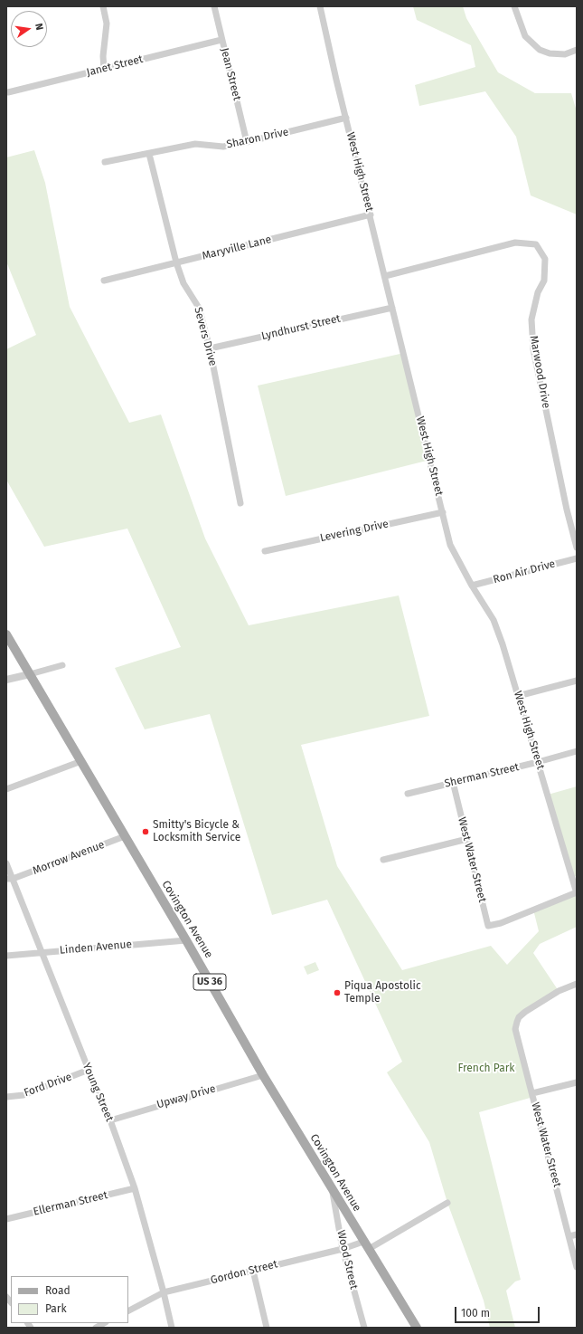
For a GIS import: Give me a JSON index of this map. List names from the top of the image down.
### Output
{
  "streets": {
    "main road": ["Covington Avenue", "US 36"],
    "street": [
      "Janet Street",
      "Jean Street",
      "Sharon Drive",
      "West High Street",
      "Maryville Lane",
      "Lyndhurst Street",
      "Severs Drive",
      "Marwood Drive",
      "Levering Drive",
      "Ron Air Drive",
      "Sherman Street",
      "Morrow Avenue",
      "West Water Street",
      "Linden Avenue",
      "Ford Drive",
      "Young Street",
      "Upway Drive",
      "Ellerman Street",
      "Wood Street",
      "Gordon Street"
    ]
  },
  "crossings": [
    ["Janet Street", "Jean Street"],
    ["Jean Street", "Sharon Drive"],
    ["Sharon Drive", "West High Street"],
    ["Sharon Drive", "Severs Drive"],
    ["West High Street", "Maryville Lane"],
    ["West High Street", "Lyndhurst Street"],
    ["West High Street", "Marwood Drive"],
    ["West High Street", "Levering Drive"],
    ["West High Street", "Ron Air Drive"],
    ["West High Street", "Sherman Street"],
    ["West High Street", "West Water Street"],
    ["Maryville Lane", "Severs Drive"],
    ["Lyndhurst Street", "Severs Drive"],
    ["Sherman Street", "West Water Street"],
    ["Morrow Avenue", "Covington Avenue"],
    ["Morrow Avenue", "Young Street"],
    ["Covington Avenue", "Linden Avenue"],
    ["Covington Avenue", "Upway Drive"],
    ["Covington Avenue", "Wood Street"],
    ["Covington Avenue", "Gordon Street"],
    ["Linden Avenue", "Young Street"],
    ["Ford Drive", "Young Street"],
    ["Young Street", "Upway Drive"],
    ["Young Street", "Ellerman Street"],
    ["Young Street", "Gordon Street"],
    ["Wood Street", "Gordon Street"]
  ],
  "parks": ["French Park"],
  "places": ["Smitty's Bicycle & Locksmith Service", "Piqua Apostolic Temple"],
  "legend": ["Road", "Park"],
  "scale_bar": "100 m",
  "north": "right"
}
